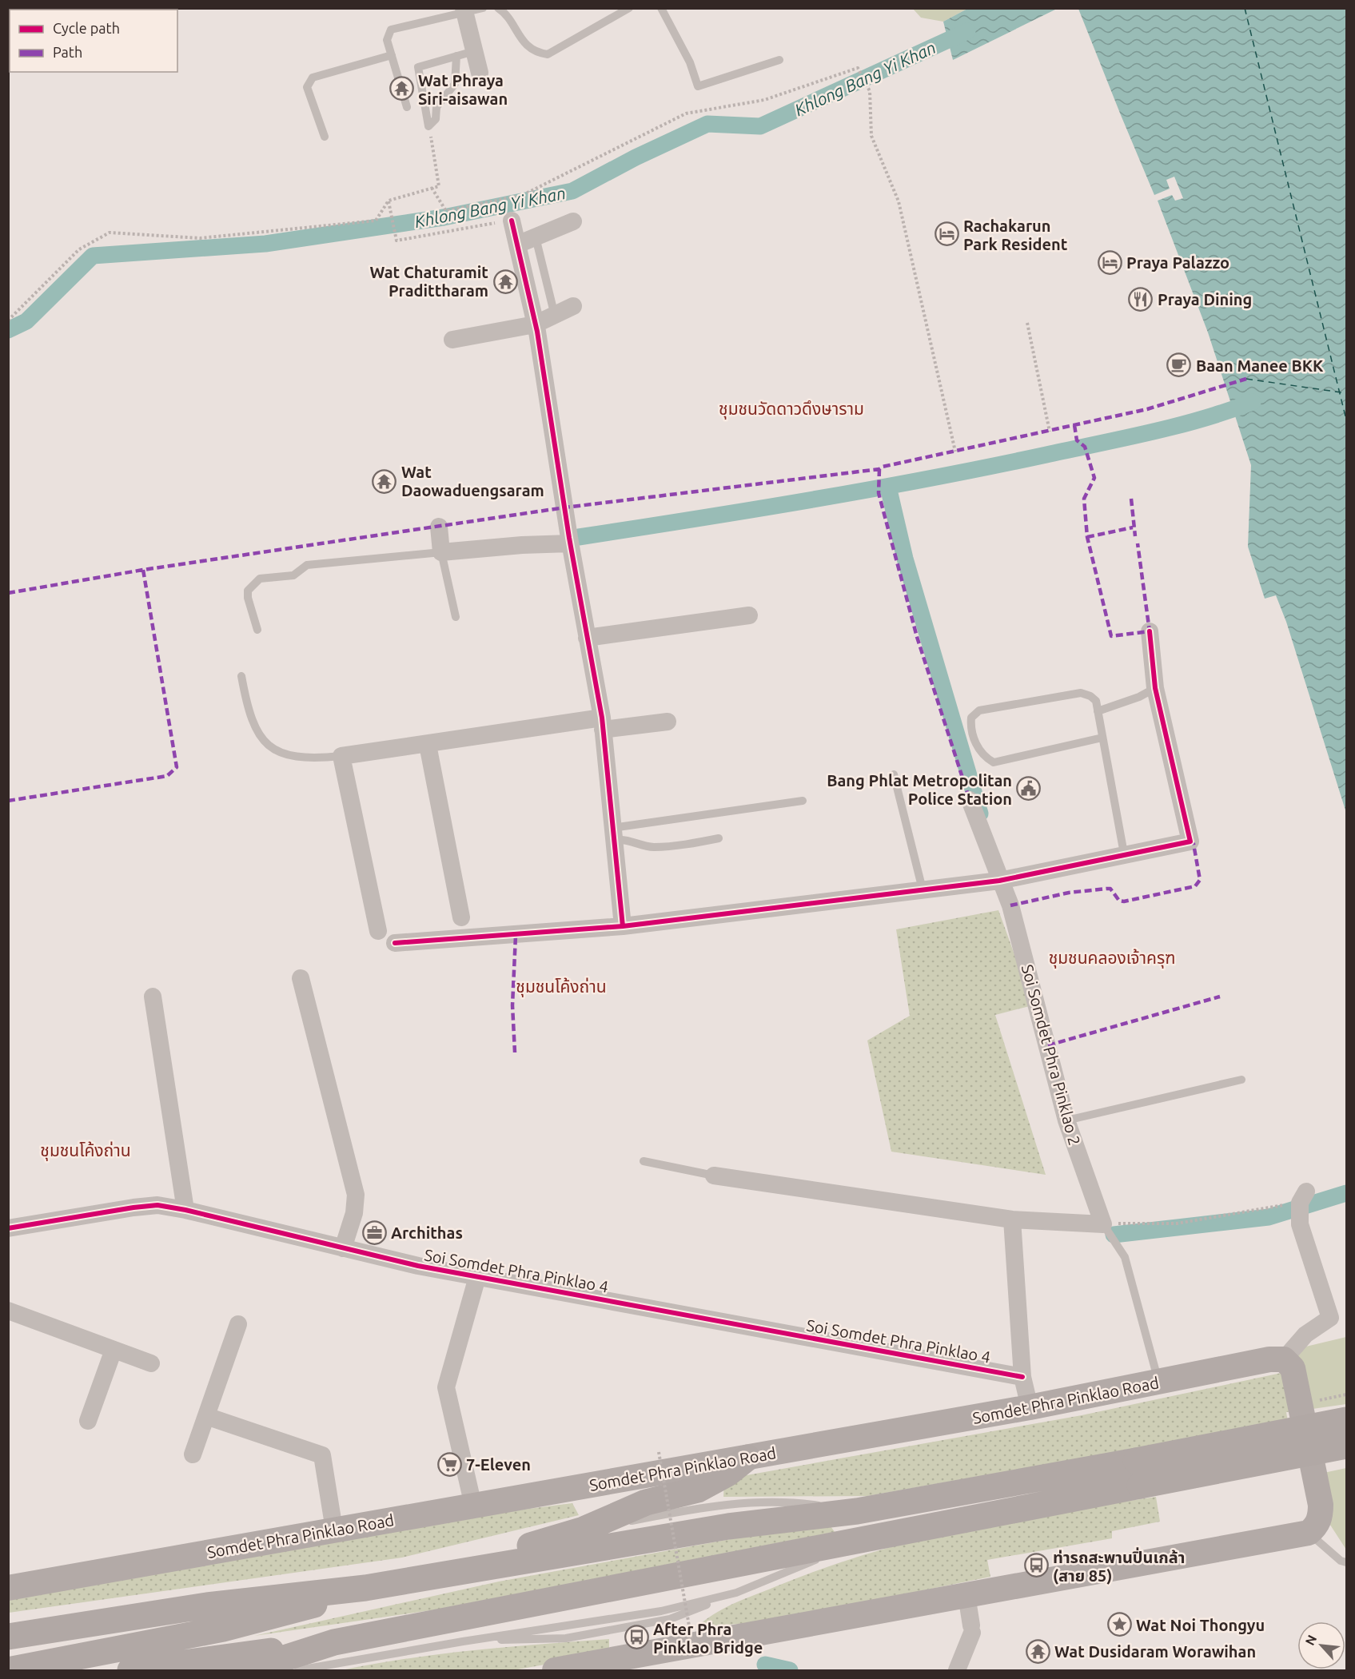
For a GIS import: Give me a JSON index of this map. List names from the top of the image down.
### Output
{
  "streets": {
    "main road": ["Somdet Phra Pinklao Road"],
    "street": ["Soi Somdet Phra Pinklao 2", "Soi Somdet Phra Pinklao 4"]
  },
  "districts": [
    "ชุมชนวัดดาวดึงษาราม",
    "ชุมชนคลองเจ้าครุฑ",
    "ชุมชนโค้งถ่าน",
    "ชุมชนโค้งถ่าน"
  ],
  "water": ["Khlong Bang Yi Khan"],
  "places": {
    "temple": [
      "Wat Phraya Siri-aisawan",
      "Wat Chaturamit Pradittharam",
      "Wat Daowaduengsaram",
      "Wat Dusidaram Worawihan"
    ],
    "hotel": ["Rachakarun Park Resident", "Praya Palazzo"],
    "restaurant": ["Praya Dining"],
    "cafe": ["Baan Manee BKK"],
    "public building": ["Bang Phlat Metropolitan Police Station"],
    "office": ["Archithas"],
    "supermarket": ["7-Eleven"],
    "bus stop": ["ท่ารถสะพานปิ่นเกล้า (สาย 85)", "After Phra Pinklao Bridge"],
    "place": ["Wat Noi Thongyu"]
  },
  "legend": ["Cycle path", "Path"],
  "north": "top left"
}
